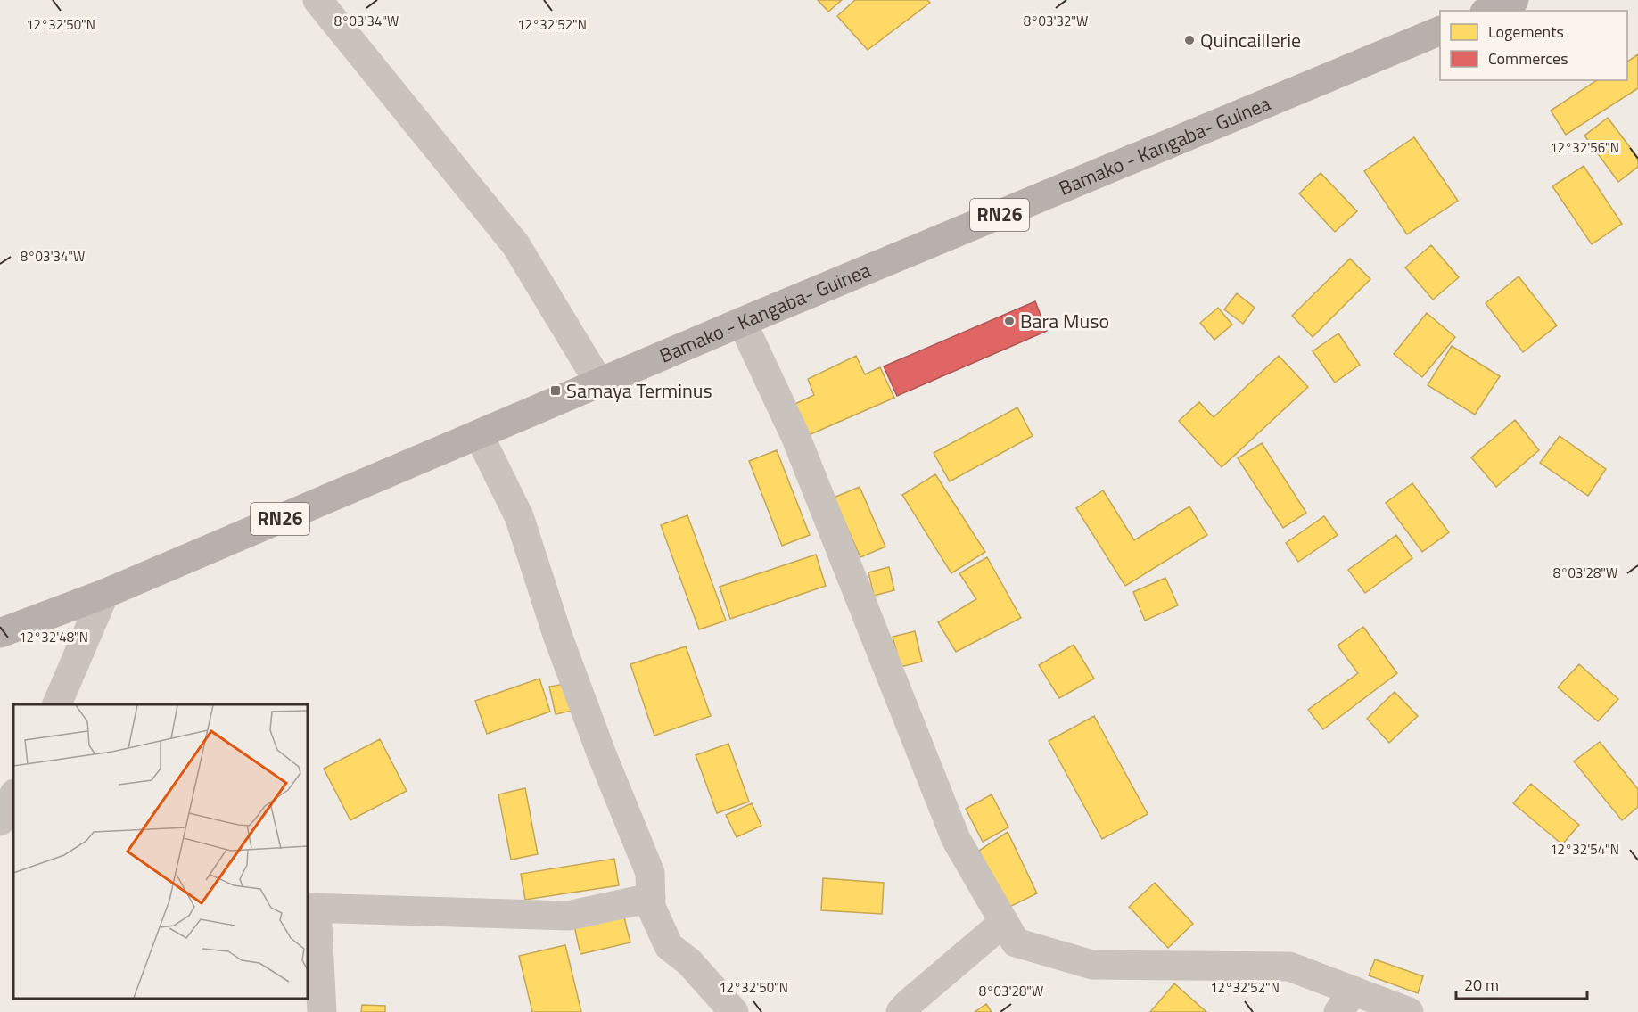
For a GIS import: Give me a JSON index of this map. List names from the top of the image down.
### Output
{
  "streets": {
    "main road": ["Bamako - Kangaba- Guinea", "RN26"]
  },
  "places": {
    "other": ["Quincaillerie", "Bara Muso"],
    "transit": ["Samaya Terminus"]
  },
  "legend": ["Logements", "Commerces"],
  "scale_bar": "20 m",
  "coordinates": [
    "8°03'34\"W",
    "8°03'32\"W",
    "12°32'50\"N",
    "12°32'52\"N",
    "12°32'56\"N",
    "8°03'28\"W",
    "12°32'48\"N",
    "12°32'54\"N"
  ]
}
